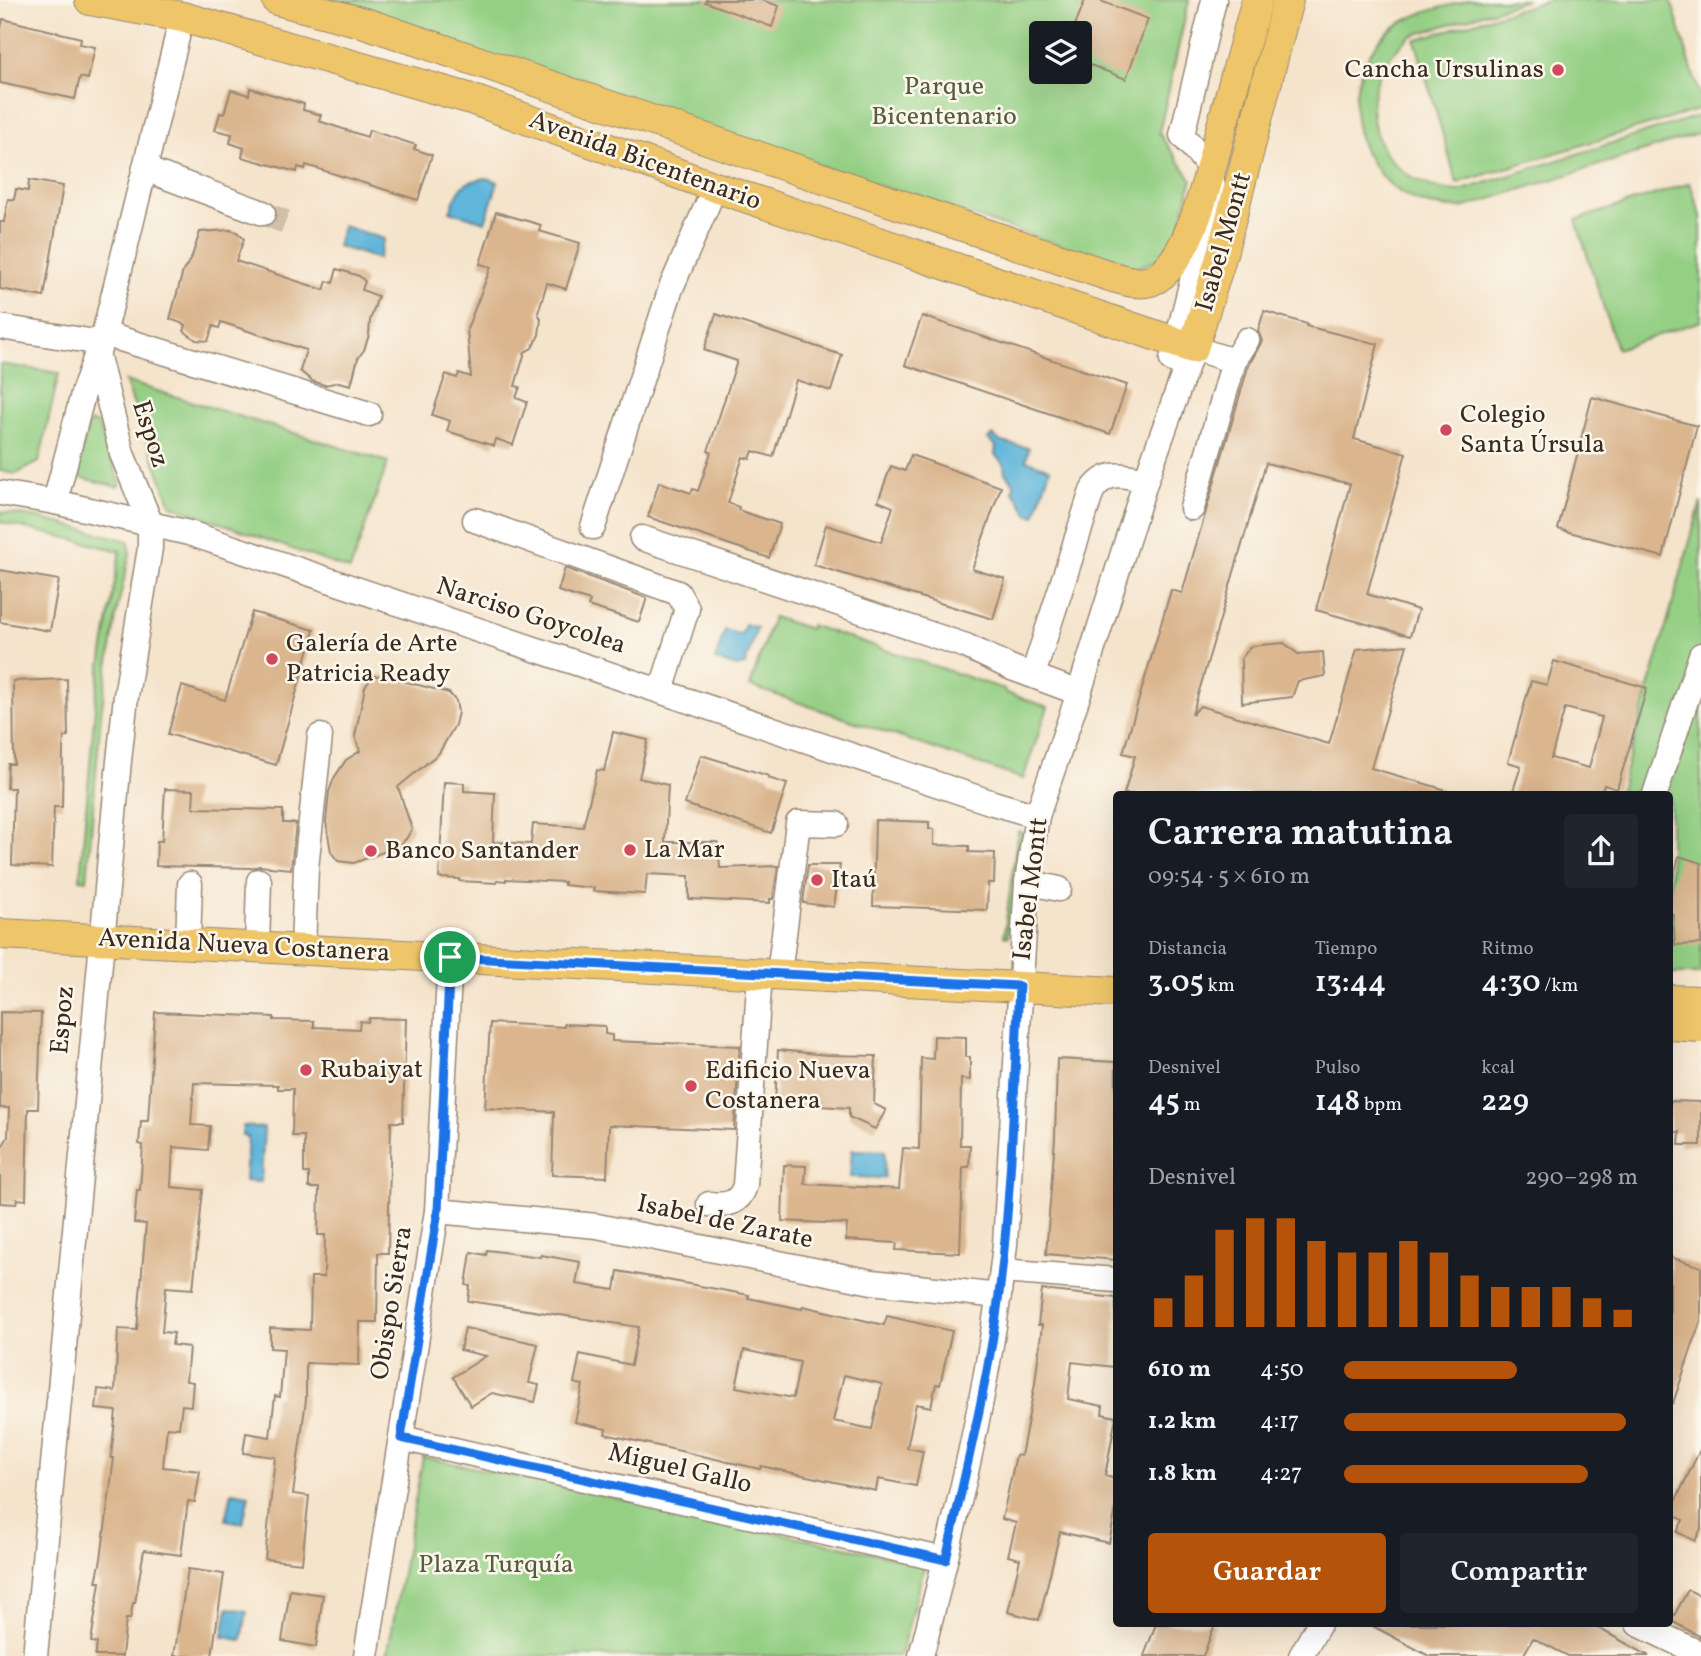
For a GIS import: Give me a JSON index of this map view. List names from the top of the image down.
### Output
{
  "streets": {
    "main road": ["Avenida Bicentenario", "Isabel Montt", "Avenida Nueva Costanera"],
    "street": [
      "Espoz",
      "Narciso Goycolea",
      "Isabel de Zarate",
      "Obispo Sierra",
      "Miguel Gallo"
    ]
  },
  "crossings": [
    ["Avenida Bicentenario", "Isabel Montt"],
    ["Avenida Bicentenario", "Espoz"],
    ["Isabel Montt", "Narciso Goycolea"],
    ["Isabel Montt", "Avenida Nueva Costanera"],
    ["Isabel Montt", "Isabel de Zarate"],
    ["Isabel Montt", "Miguel Gallo"],
    ["Espoz", "Narciso Goycolea"],
    ["Espoz", "Avenida Nueva Costanera"],
    ["Avenida Nueva Costanera", "Obispo Sierra"],
    ["Isabel de Zarate", "Obispo Sierra"],
    ["Obispo Sierra", "Miguel Gallo"]
  ],
  "parks": ["Parque Bicentenario", "Plaza Turquía"],
  "places": [
    "Cancha Ursulinas",
    "Colegio Santa Úrsula",
    "Galería de Arte Patricia Ready",
    "La Mar",
    "Banco Santander",
    "Itaú",
    "Rubaiyat",
    "Edificio Nueva Costanera"
  ],
  "page": {
    "heading": ["Carrera matutina", "09:54 · 5 × 610 m"],
    "stats": [
      ["Distancia", "3.05 km"],
      ["Tiempo", "13:44"],
      ["Ritmo", "4:30 /km"],
      ["Desnivel", "45 m"],
      ["Pulso", "148 bpm"],
      ["kcal", "229"]
    ],
    "chart": ["Desnivel", "290–298 m"],
    "list": [
      {
        "name": "610 m",
        "note": "4:50"
      },
      {
        "name": "1.2 km",
        "note": "4:17"
      },
      {
        "name": "1.8 km",
        "note": "4:27"
      }
    ],
    "buttons": ["Guardar", "Compartir"]
  }
}
